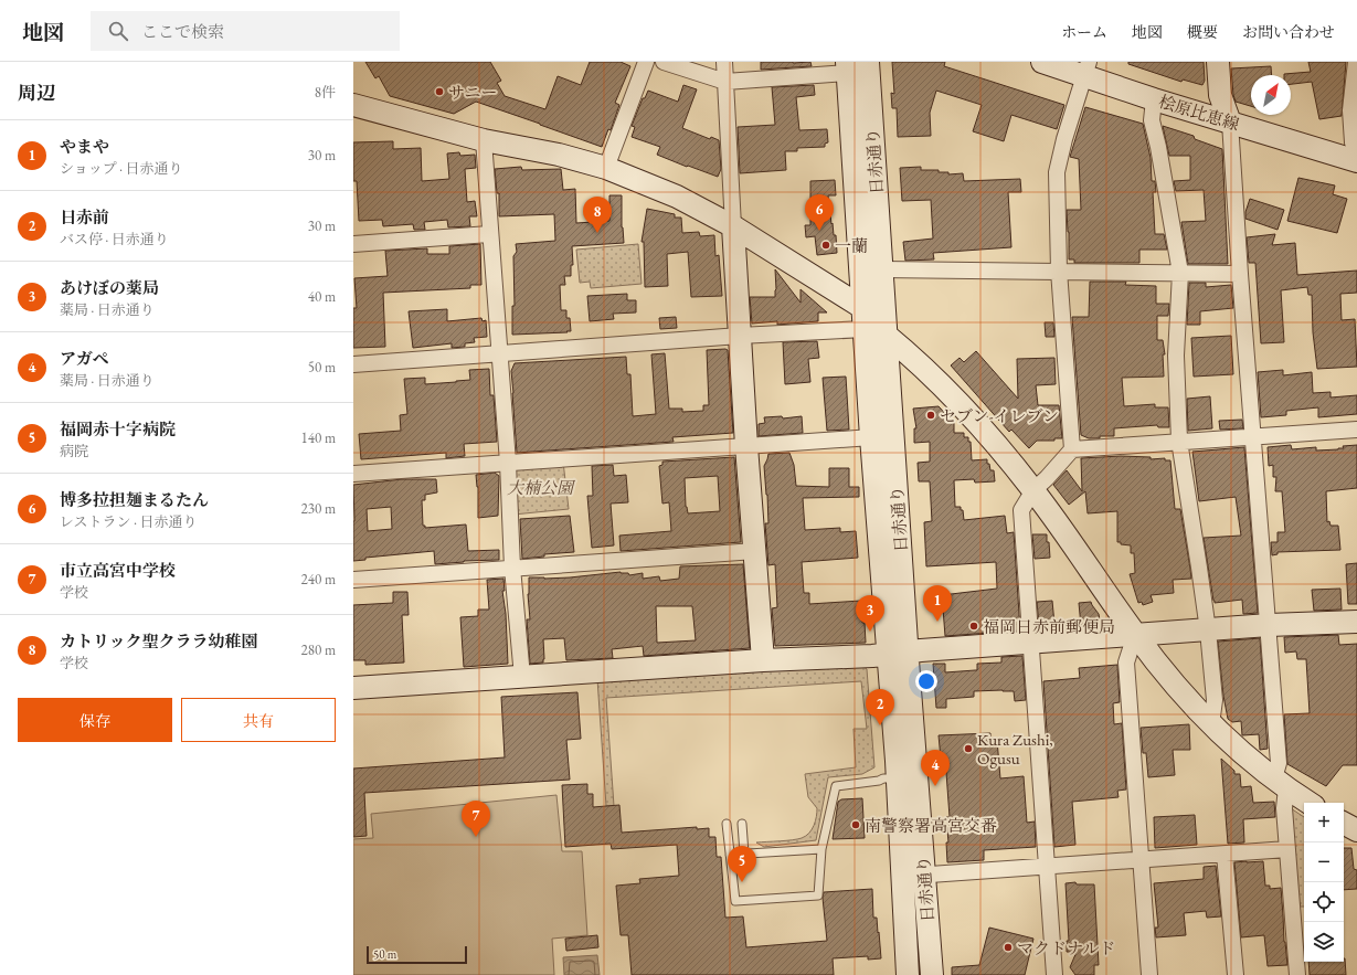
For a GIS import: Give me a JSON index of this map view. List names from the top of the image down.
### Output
{
  "streets": {
    "street": ["桧原比恵線", "日赤通り"]
  },
  "parks": ["大楠公園"],
  "places": [
    "サニー",
    "一蘭",
    "セブン-イレブン",
    "福岡日赤前郵便局",
    "Kura Zushi, Ogusu",
    "南警察署高宮交番",
    "マクドナルド"
  ],
  "scale_bar": "50 m",
  "north": "top right",
  "page": {
    "header": "地図",
    "search": "ここで検索",
    "nav": [
      "ホーム",
      "地図",
      "概要",
      "お問い合わせ"
    ],
    "heading": ["周辺", "8件"],
    "list": [
      {
        "mark": "1",
        "name": "やまや",
        "note": "ショップ · 日赤通り",
        "value": "30 m"
      },
      {
        "mark": "2",
        "name": "日赤前",
        "note": "バス停 · 日赤通り",
        "value": "30 m"
      },
      {
        "mark": "3",
        "name": "あけぼの薬局",
        "note": "薬局 · 日赤通り",
        "value": "40 m"
      },
      {
        "mark": "4",
        "name": "アガペ",
        "note": "薬局 · 日赤通り",
        "value": "50 m"
      },
      {
        "mark": "5",
        "name": "福岡赤十字病院",
        "note": "病院",
        "value": "140 m"
      },
      {
        "mark": "6",
        "name": "博多拉担麺まるたん",
        "note": "レストラン · 日赤通り",
        "value": "230 m"
      },
      {
        "mark": "7",
        "name": "市立高宮中学校",
        "note": "学校",
        "value": "240 m"
      },
      {
        "mark": "8",
        "name": "カトリック聖クララ幼稚園",
        "note": "学校",
        "value": "280 m"
      }
    ],
    "pins": [
      "6",
      "8",
      "1",
      "3",
      "2",
      "4",
      "7",
      "5"
    ],
    "buttons": ["保存", "共有"],
    "map_buttons": ["+", "−"],
    "scale": "50 m"
  }
}
